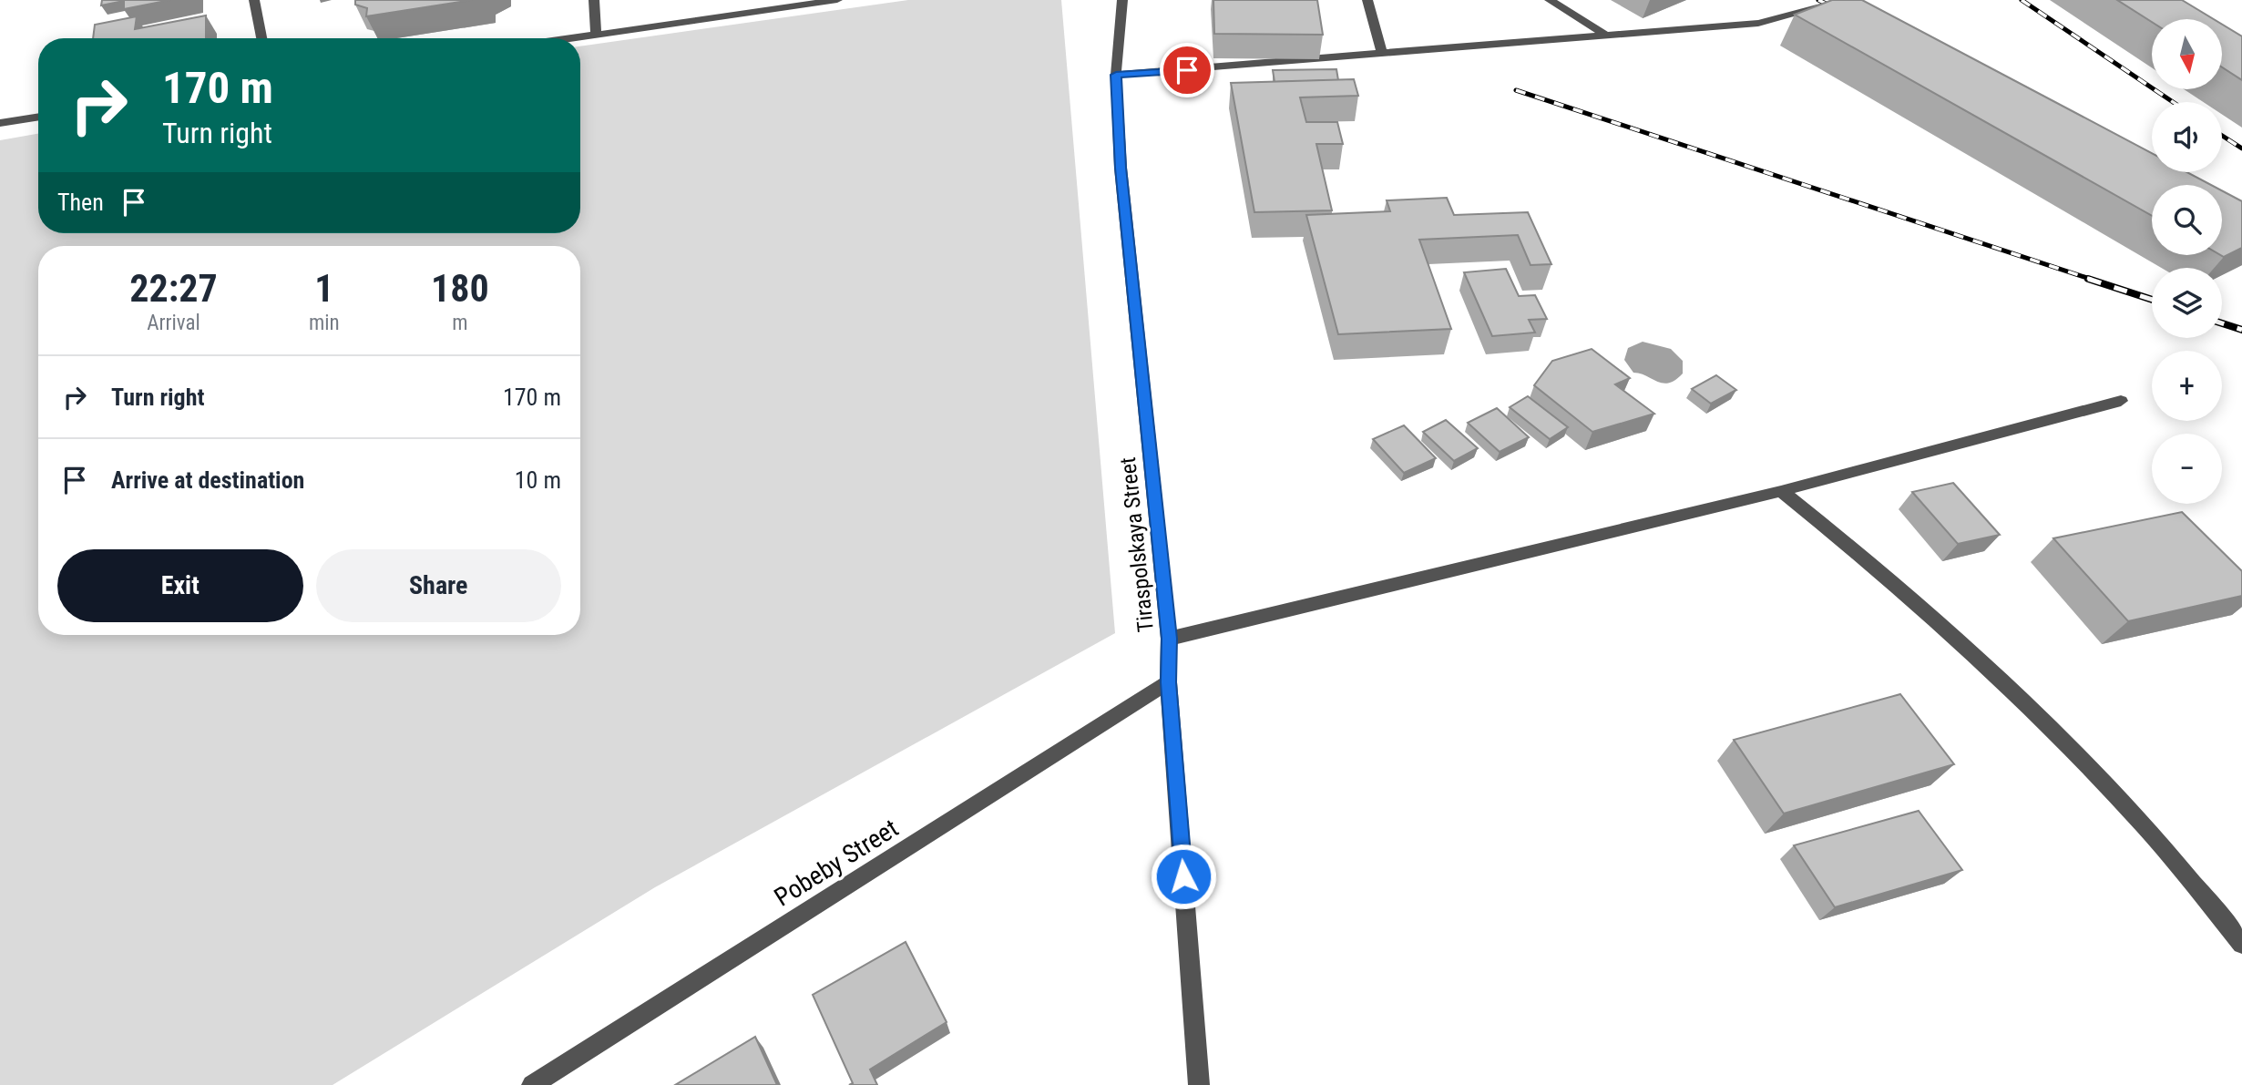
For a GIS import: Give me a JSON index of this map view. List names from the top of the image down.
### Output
{
  "streets": {
    "street": ["Tiraspolskaya Street", "Pobeby Street"]
  },
  "crossings": [
    ["Tiraspolskaya Street", "Pobeby Street"]
  ],
  "north": "bottom",
  "page": {
    "map_buttons": ["+", "−"],
    "turn": ["170 m", "Turn right"],
    "then": "Then",
    "eta": [
      "22:27",
      "Arrival",
      "1",
      "min",
      "180",
      "m"
    ],
    "list": [
      {
        "name": "Turn right",
        "value": "170 m"
      },
      {
        "name": "Arrive at destination",
        "value": "10 m"
      }
    ],
    "buttons": ["Exit", "Share"]
  }
}
